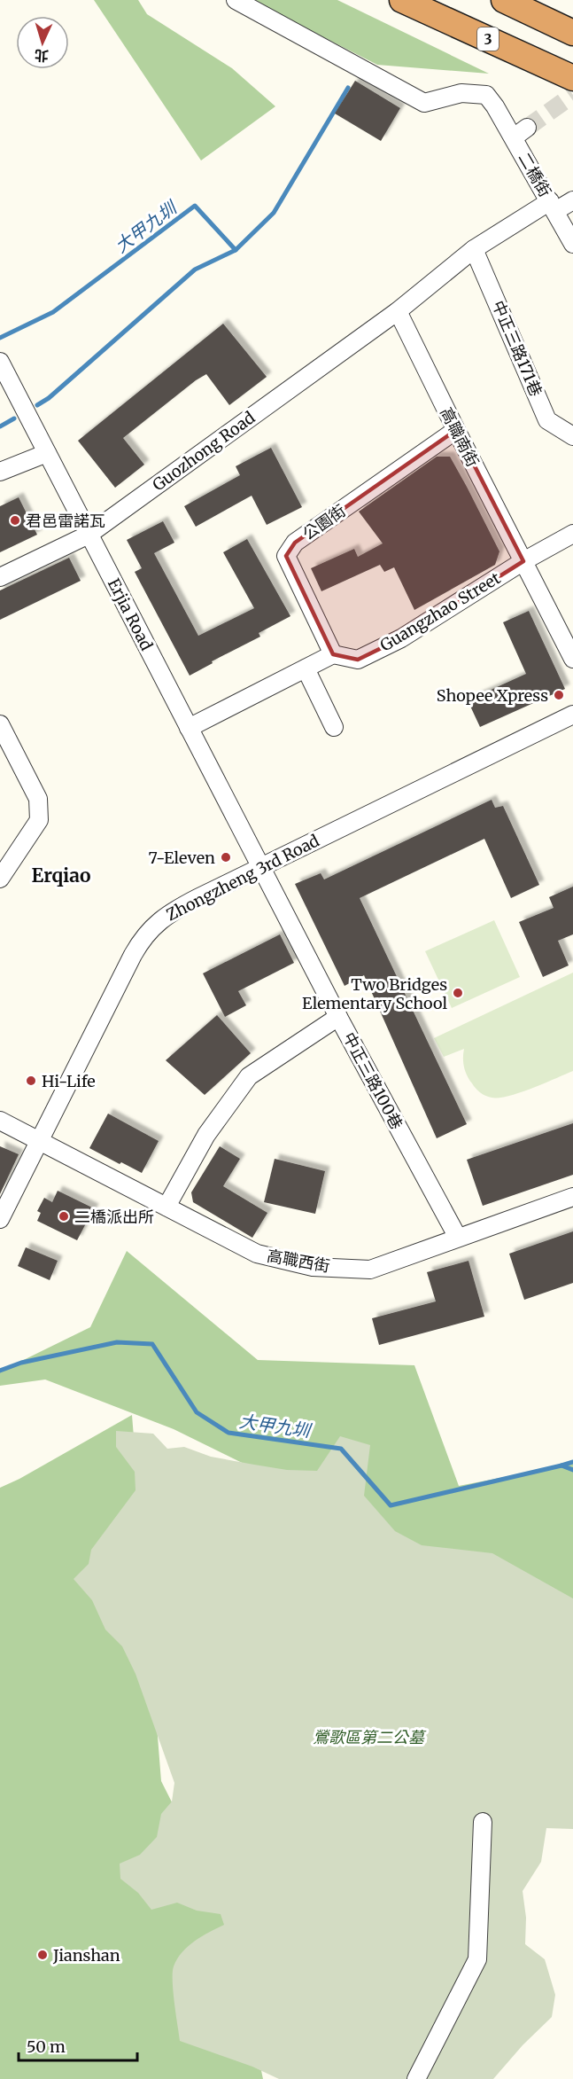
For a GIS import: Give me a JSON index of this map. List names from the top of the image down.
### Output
{
  "streets": {
    "highway": ["3"],
    "street": [
      "二橋街",
      "中正三路171巷",
      "高職南街",
      "Guozhong Road",
      "公園街",
      "Guangzhao Street",
      "Erjia Road",
      "Zhongzheng 3rd Road",
      "中正三路100巷",
      "高職西街"
    ]
  },
  "crossings": [
    ["高職南街", "Guozhong Road"],
    ["高職南街", "公園街"],
    ["高職南街", "Guangzhao Street"],
    ["Guozhong Road", "Erjia Road"],
    ["公園街", "Guangzhao Street"],
    ["Erjia Road", "Zhongzheng 3rd Road"],
    ["Erjia Road", "中正三路100巷"],
    ["Zhongzheng 3rd Road", "中正三路100巷"],
    ["Zhongzheng 3rd Road", "高職西街"],
    ["中正三路100巷", "高職西街"]
  ],
  "districts": ["Erqiao"],
  "water": ["大甲九圳"],
  "parks": ["鶯歌區第二公墓"],
  "places": [
    "君邑雷諾瓦",
    "Shopee Xpress",
    "7-Eleven",
    "Two Bridges Elementary School",
    "Hi-Life",
    "二橋派出所",
    "Jianshan"
  ],
  "scale_bar": "50 m",
  "north": "bottom"
}
